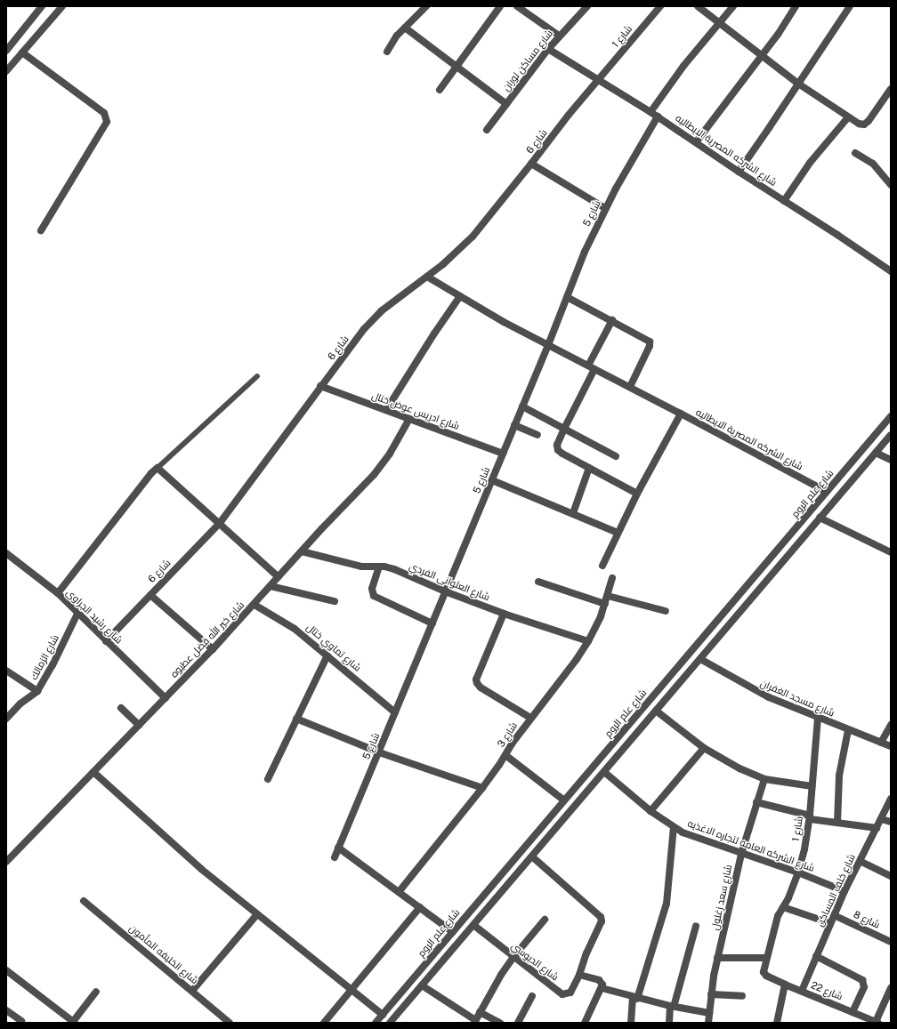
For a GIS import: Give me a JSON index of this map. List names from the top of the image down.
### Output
{
  "streets": {
    "street": [
      "شارع 1",
      "شارع مساكن لوران",
      "شارع 6",
      "شارع الشركه المصرية الايطاليه",
      "شارع 5",
      "شارع ادريس عوض ختال",
      "شارع علم الروم",
      "شارع العلوانى الفردي",
      "شارع رشيد الجراوى",
      "شارع خير الله فضل عطيوه",
      "شارع تماوي ختال",
      "شارع الزمالك",
      "شارع مسجد الغفران",
      "شارع 3",
      "شارع الشركه العامه لتجاره الاغذيه",
      "شارع خلف المساكن",
      "شارع سعد زغلول",
      "شارع 8",
      "شارع الخليفه المأمون",
      "شارع الديوسي",
      "شارع 22"
    ]
  },
  "crossings": [
    ["شارع 1", "شارع 6"],
    ["شارع 1", "شارع الشركه المصرية الايطاليه"],
    ["شارع 1", "شارع مسجد الغفران"],
    ["شارع 1", "شارع الشركه العامه لتجاره الاغذيه"],
    ["شارع 1", "شارع 22"],
    ["شارع مساكن لوران", "شارع الشركه المصرية الايطاليه"],
    ["شارع 6", "شارع الشركه المصرية الايطاليه"],
    ["شارع 6", "شارع ادريس عوض ختال"],
    ["شارع 6", "شارع رشيد الجراوى"],
    ["شارع الشركه المصرية الايطاليه", "شارع 5"],
    ["شارع الشركه المصرية الايطاليه", "شارع علم الروم"],
    ["شارع 5", "شارع ادريس عوض ختال"],
    ["شارع 5", "شارع العلوانى الفردي"],
    ["شارع 5", "شارع تماوي ختال"],
    ["شارع ادريس عوض ختال", "شارع خير الله فضل عطيوه"],
    ["شارع العلوانى الفردي", "شارع خير الله فضل عطيوه"],
    ["شارع العلوانى الفردي", "شارع 3"],
    ["شارع رشيد الجراوى", "شارع خير الله فضل عطيوه"],
    ["شارع رشيد الجراوى", "شارع الزمالك"],
    ["شارع خير الله فضل عطيوه", "شارع تماوي ختال"],
    ["شارع الشركه العامه لتجاره الاغذيه", "شارع خلف المساكن"],
    ["شارع الشركه العامه لتجاره الاغذيه", "شارع سعد زغلول"],
    ["شارع خلف المساكن", "شارع 8"],
    ["شارع خلف المساكن", "شارع 22"]
  ]
}
